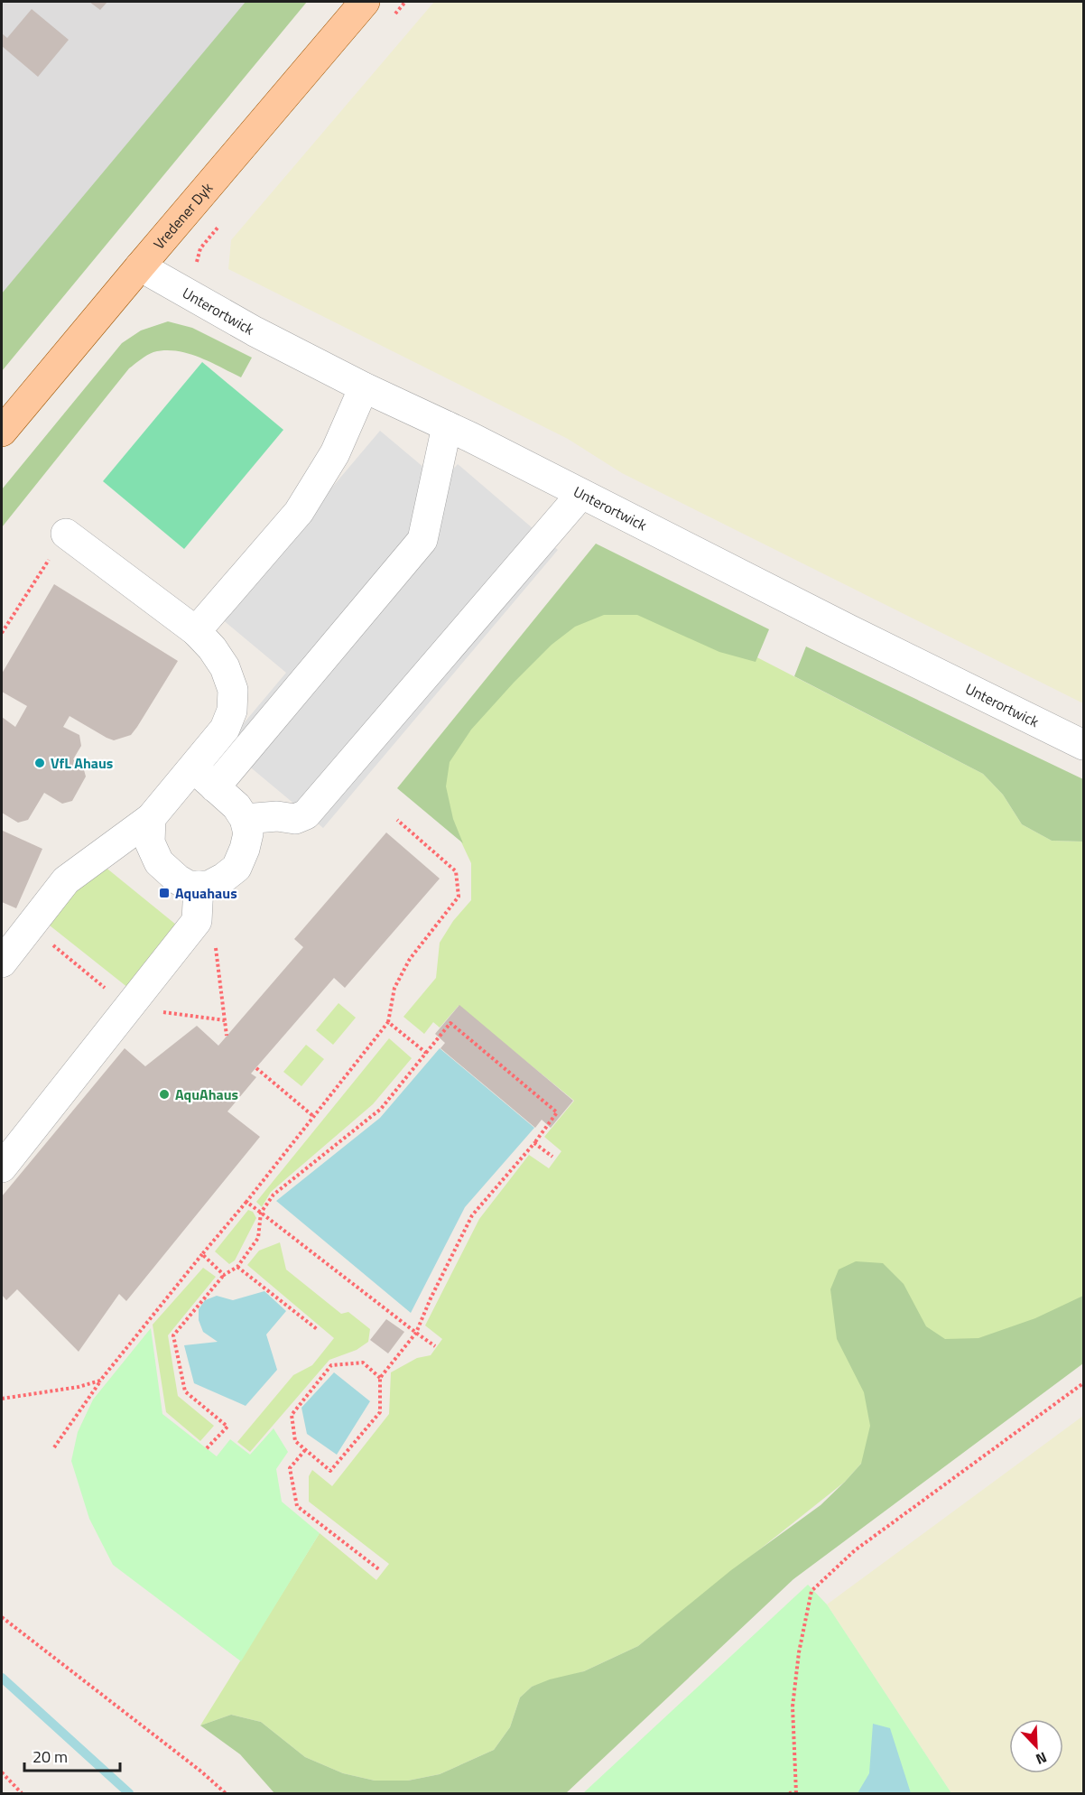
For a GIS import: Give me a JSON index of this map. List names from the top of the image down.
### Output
{
  "streets": {
    "main road": ["Vredener Dyk"],
    "street": ["Unterortwick"]
  },
  "crossings": [
    ["Vredener Dyk", "Unterortwick"]
  ],
  "places": {
    "other": ["VfL Ahaus", "AquAhaus"],
    "transit": ["Aquahaus"]
  },
  "scale_bar": "20 m",
  "north": "bottom right"
}
